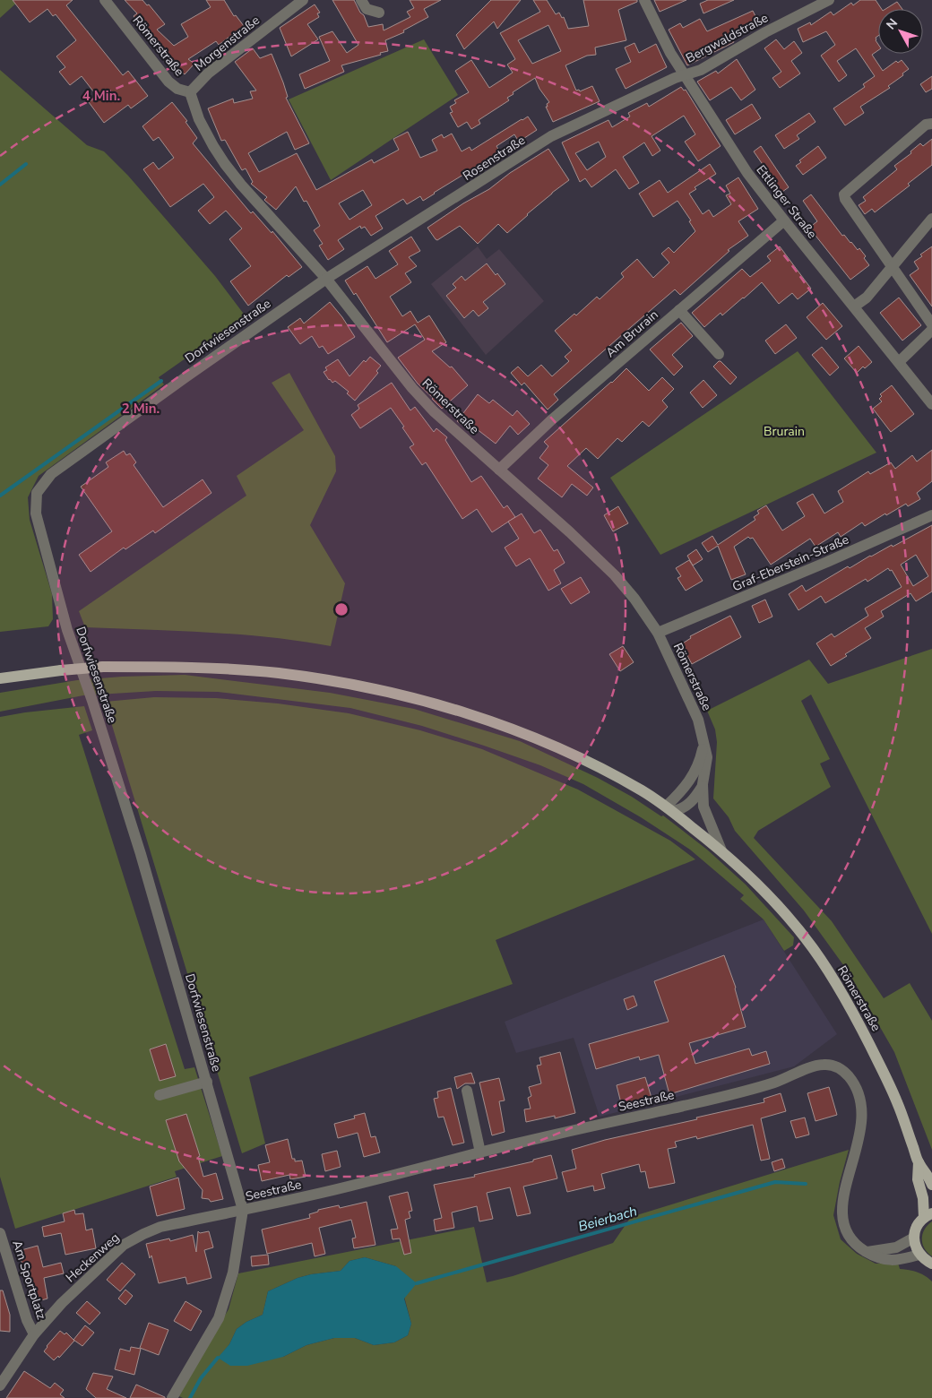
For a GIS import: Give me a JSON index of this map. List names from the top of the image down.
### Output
{
  "streets": {
    "main road": ["Römerstraße"],
    "street": [
      "Bergwaldstraße",
      "Morgenstraße",
      "Rosenstraße",
      "Ettlinger Straße",
      "Dorfwiesenstraße",
      "Am Brurain",
      "Graf-Eberstein-Straße",
      "Seestraße",
      "Heckenweg",
      "Am Sportplatz"
    ]
  },
  "crossings": [
    ["Bergwaldstraße", "Rosenstraße"],
    ["Bergwaldstraße", "Ettlinger Straße"],
    ["Morgenstraße", "Römerstraße"],
    ["Römerstraße", "Rosenstraße"],
    ["Römerstraße", "Dorfwiesenstraße"],
    ["Römerstraße", "Am Brurain"],
    ["Römerstraße", "Graf-Eberstein-Straße"],
    ["Rosenstraße", "Ettlinger Straße"],
    ["Rosenstraße", "Dorfwiesenstraße"],
    ["Ettlinger Straße", "Am Brurain"],
    ["Dorfwiesenstraße", "Seestraße"],
    ["Dorfwiesenstraße", "Heckenweg"],
    ["Seestraße", "Heckenweg"],
    ["Heckenweg", "Am Sportplatz"]
  ],
  "water": ["Beierbach"],
  "parks": ["Brurain"],
  "north": "top left",
  "rings": ["4 Min.", "2 Min."]
}
